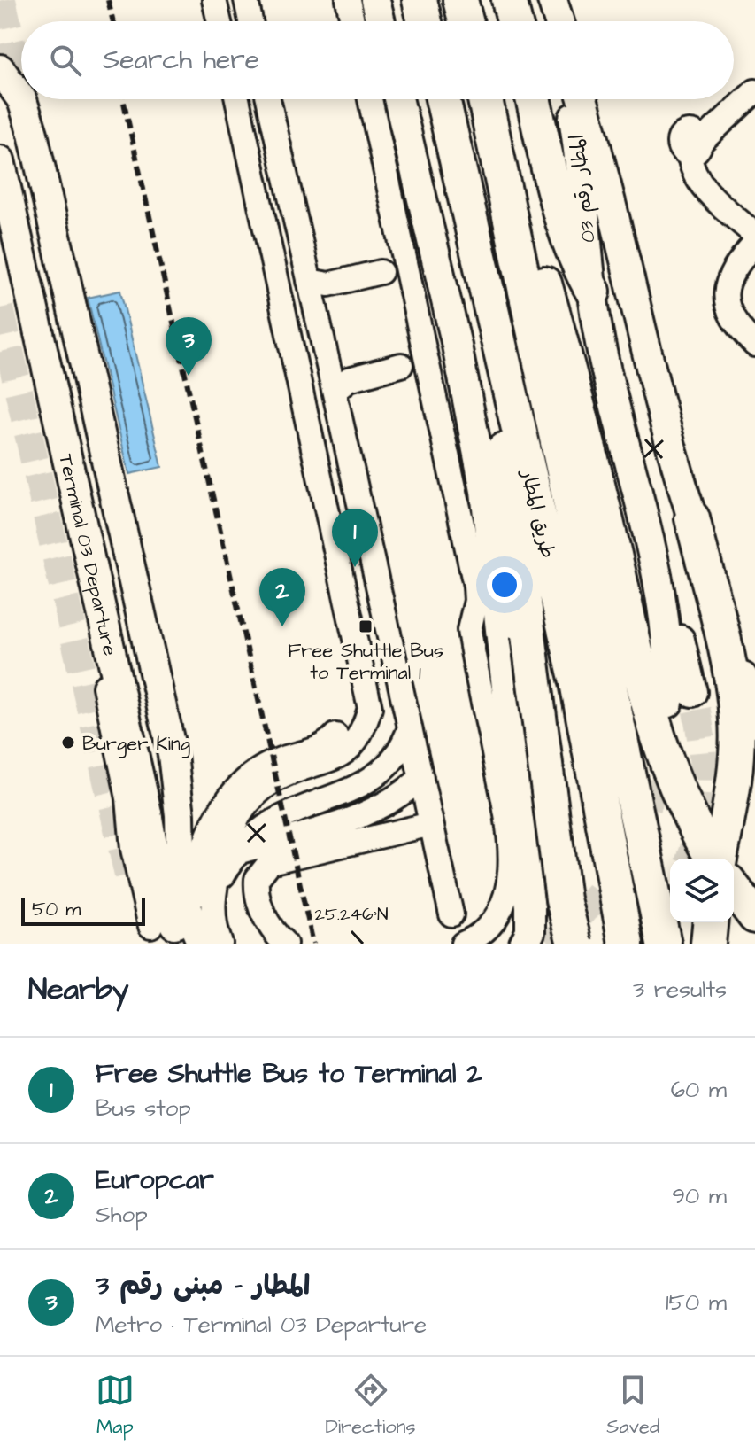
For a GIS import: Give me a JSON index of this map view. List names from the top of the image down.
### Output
{
  "streets": {
    "highway": ["طريق المطار"],
    "main road": ["المطار رقم 03", "Terminal 03 Departure"]
  },
  "places": {
    "transit": ["Free Shuttle Bus to Terminal 1"],
    "other": ["Burger King"]
  },
  "scale_bar": "50 m",
  "page": {
    "search": "Search here",
    "pins": ["3", "1", "2"],
    "scale": "50 m",
    "heading": ["Nearby", "3 results"],
    "list": [
      {
        "mark": "1",
        "name": "Free Shuttle Bus to Terminal 2",
        "note": "Bus stop",
        "value": "60 m"
      },
      {
        "mark": "2",
        "name": "Europcar",
        "note": "Shop",
        "value": "90 m"
      },
      {
        "mark": "3",
        "name": "المطار - مبنى رقم 3",
        "note": "Metro · Terminal 03 Departure",
        "value": "150 m"
      }
    ],
    "nav": ["Map", "Directions", "Saved"]
  },
  "coordinates": ["25.246°N"]
}
